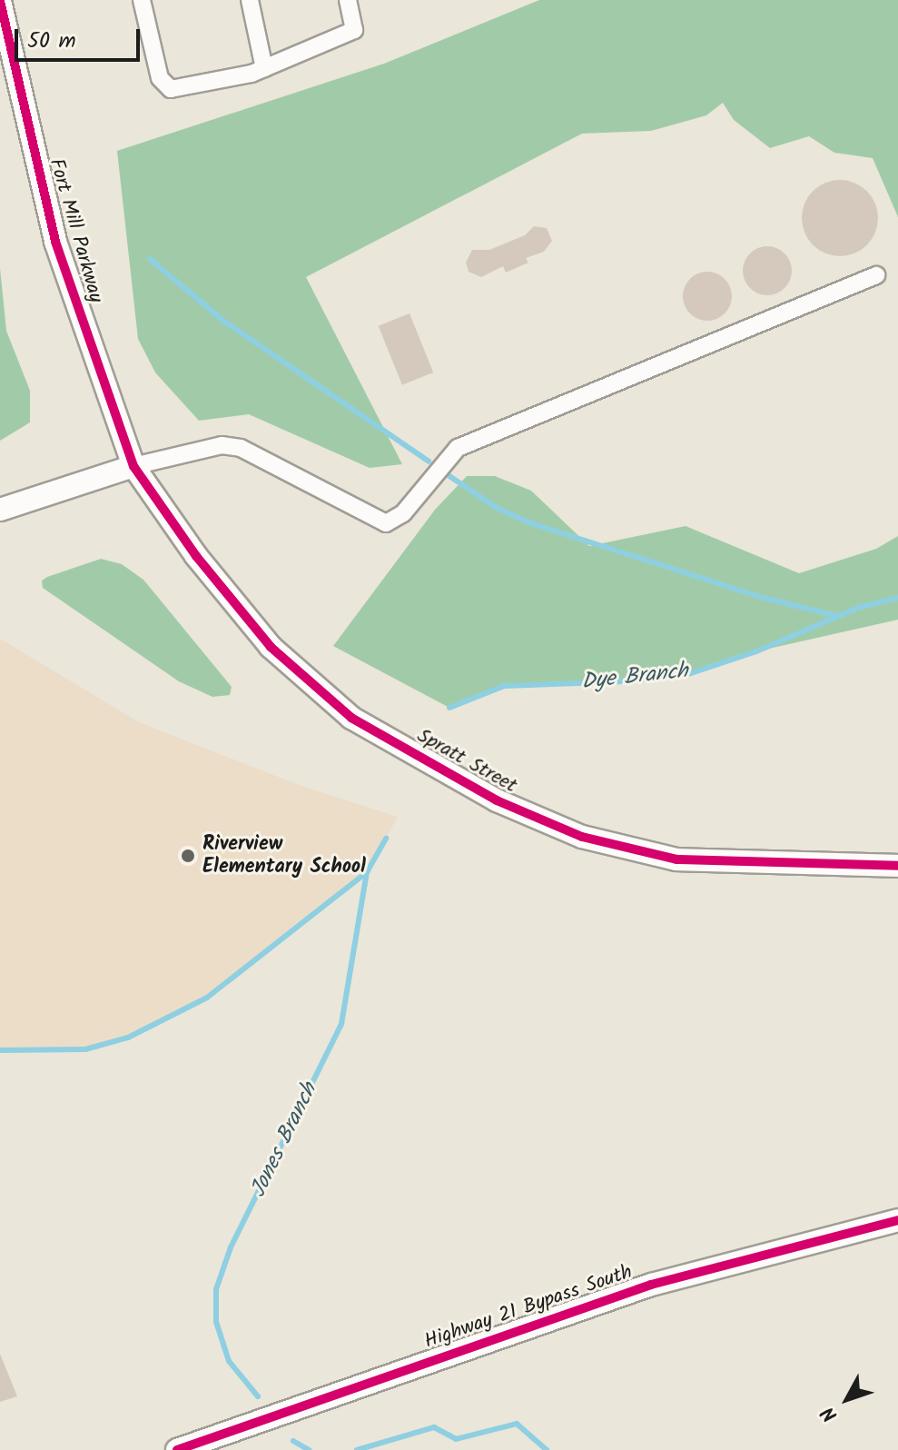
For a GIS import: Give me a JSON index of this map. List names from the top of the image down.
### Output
{
  "streets": {
    "main road": ["Fort Mill Parkway", "Spratt Street", "Highway 21 Bypass South"]
  },
  "crossings": [
    ["Fort Mill Parkway", "Spratt Street"]
  ],
  "water": ["Dye Branch", "Jones Branch"],
  "places": ["Riverview Elementary School"],
  "scale_bar": "50 m",
  "north": "bottom left"
}
